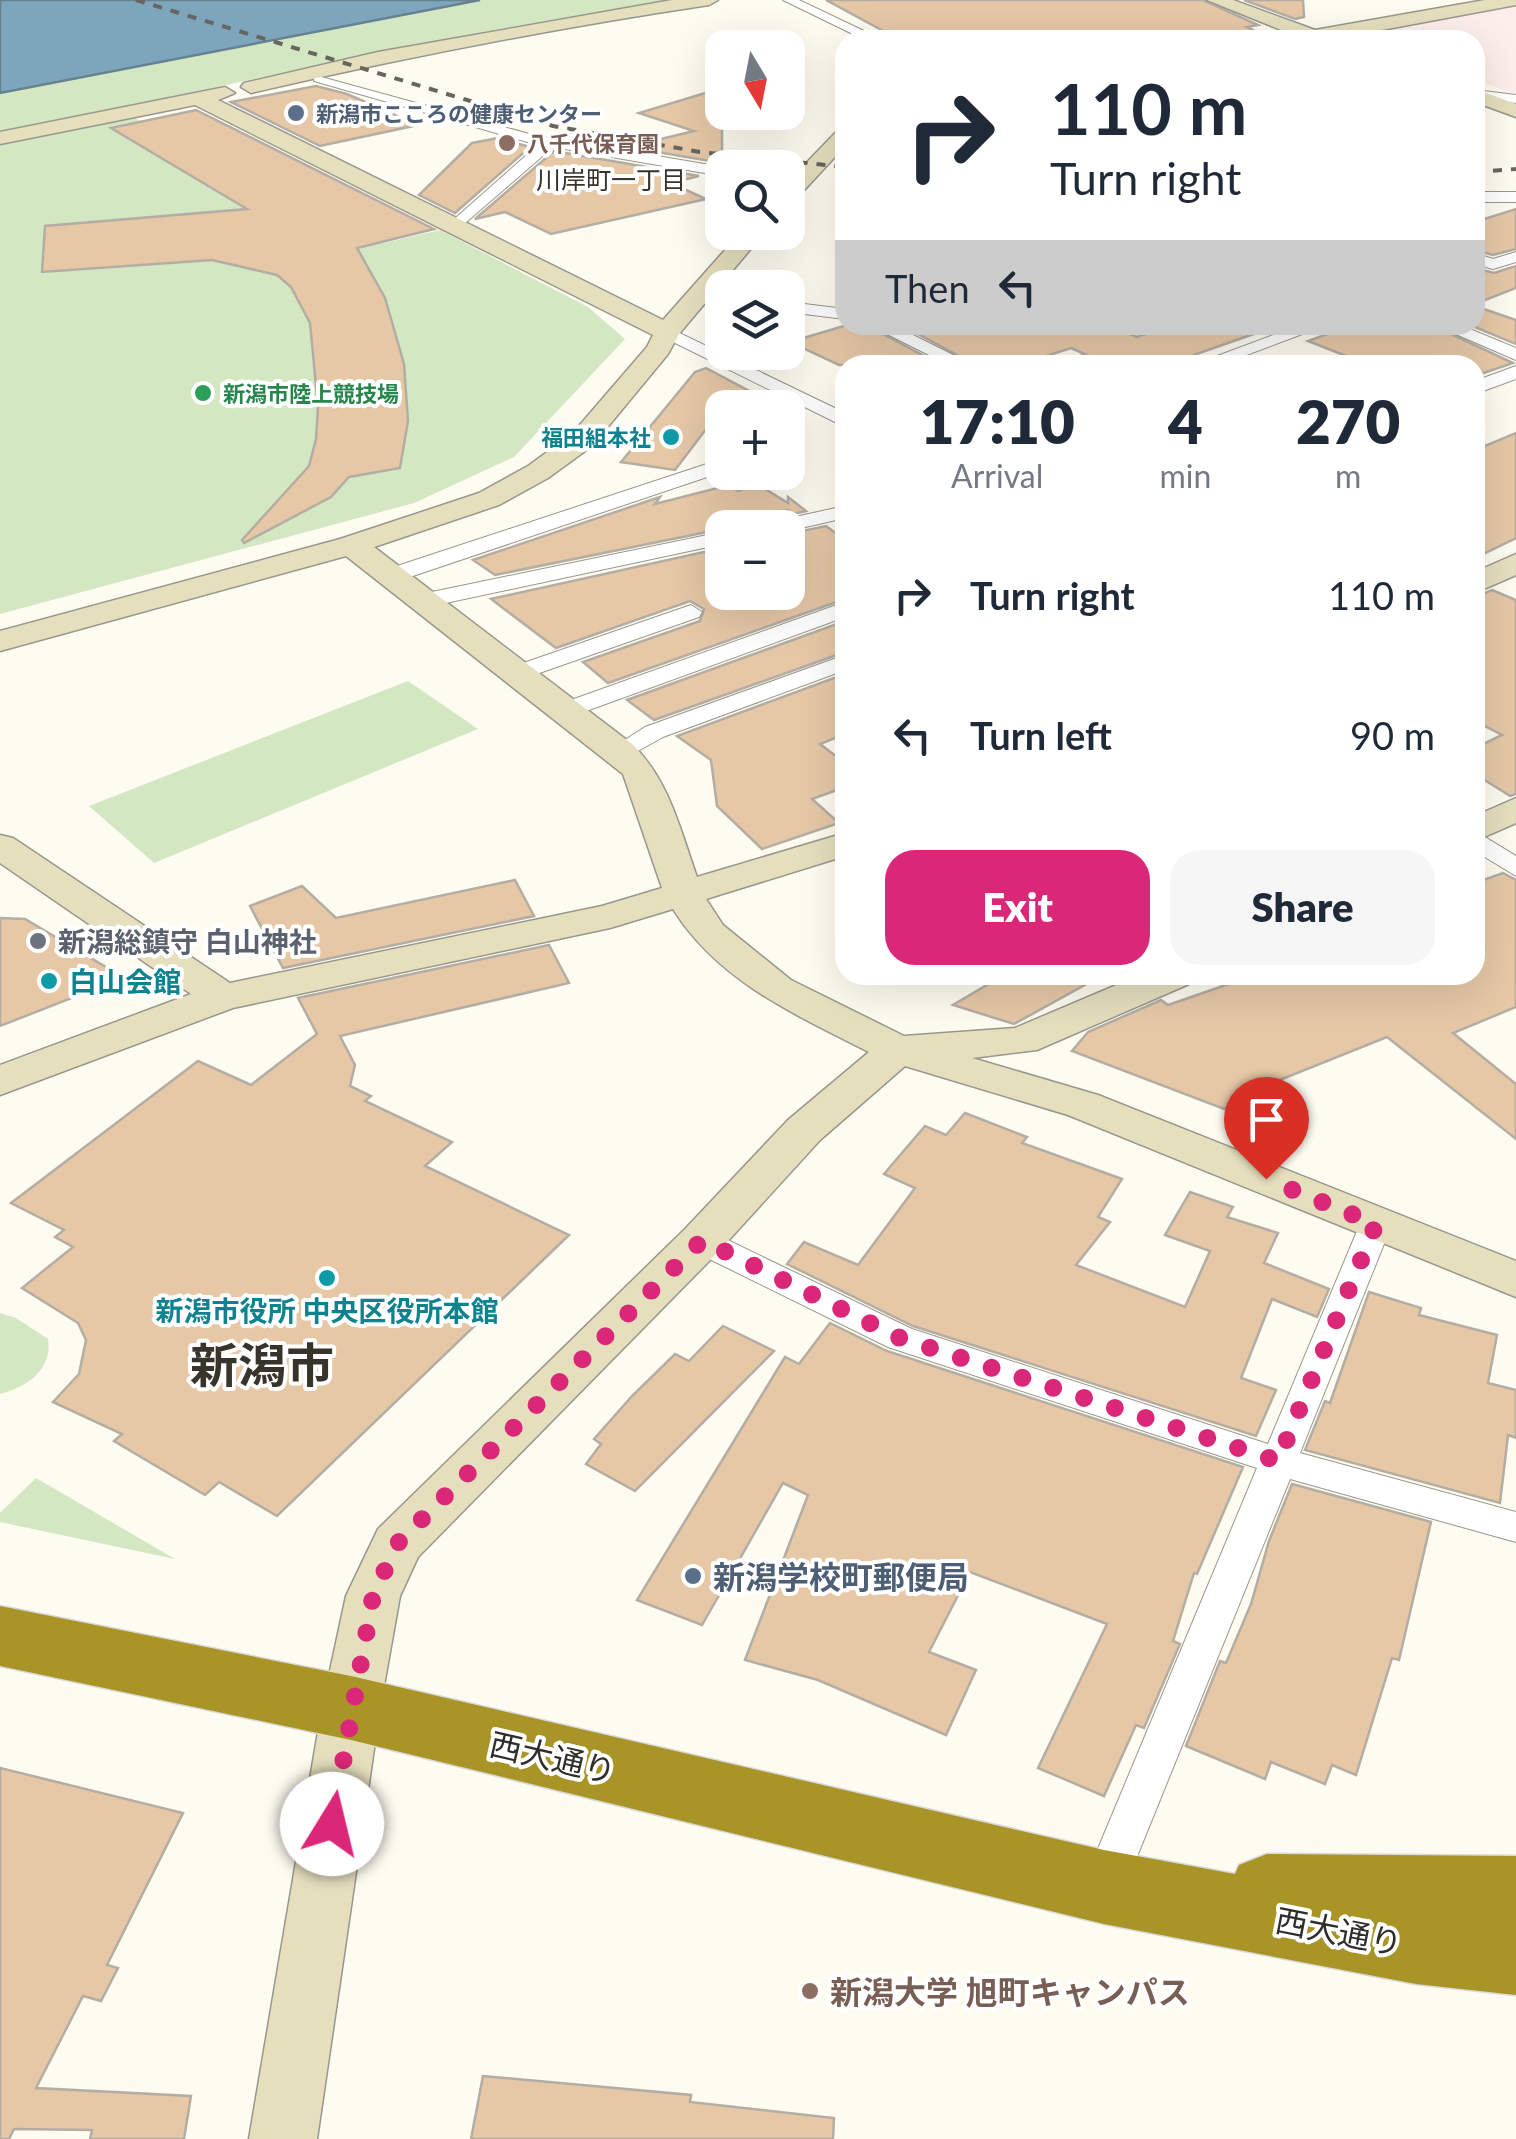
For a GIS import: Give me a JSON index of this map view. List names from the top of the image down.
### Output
{
  "streets": {
    "highway": ["西大通り"]
  },
  "districts": ["川岸町一丁目", "新潟市"],
  "places": [
    "新潟市こころの健康センター",
    "八千代保育園",
    "新潟市陸上競技場",
    "福田組本社",
    "新潟総鎮守 白山神社",
    "白山会館",
    "新潟市役所 中央区役所本館",
    "新潟学校町郵便局",
    "新潟大学 旭町キャンパス"
  ],
  "north": "bottom",
  "page": {
    "map_buttons": ["+", "−"],
    "turn": ["110 m", "Turn right"],
    "then": "Then",
    "eta": [
      "17:10",
      "Arrival",
      "4",
      "min",
      "270",
      "m"
    ],
    "list": [
      {
        "name": "Turn right",
        "value": "110 m"
      },
      {
        "name": "Turn left",
        "value": "90 m"
      }
    ],
    "buttons": ["Exit", "Share"]
  }
}
